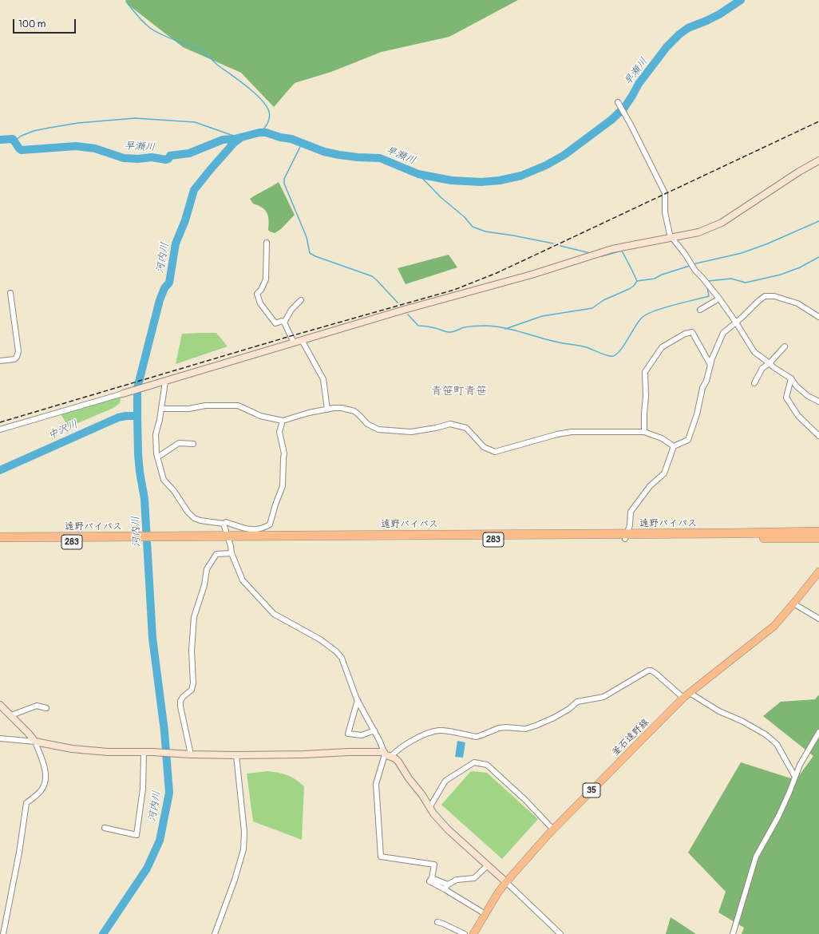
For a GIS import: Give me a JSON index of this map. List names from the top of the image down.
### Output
{
  "streets": {
    "highway": ["遠野バイパス", "283"],
    "main road": ["釜石遠野線", "35"]
  },
  "districts": ["青笹町青笹"],
  "water": ["早瀬川", "河内川", "中沢川"],
  "scale_bar": "100 m"
}
